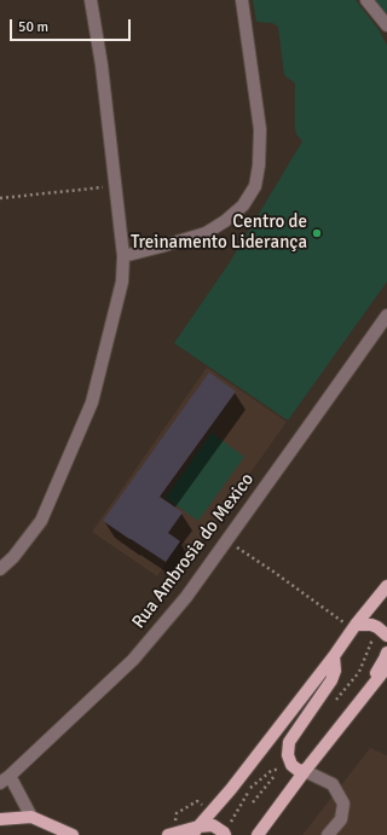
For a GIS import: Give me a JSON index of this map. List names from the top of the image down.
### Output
{
  "streets": {
    "street": ["Rua Ambrosia do Mexico"]
  },
  "places": ["Centro de Treinamento Liderança"],
  "scale_bar": "50 m"
}
